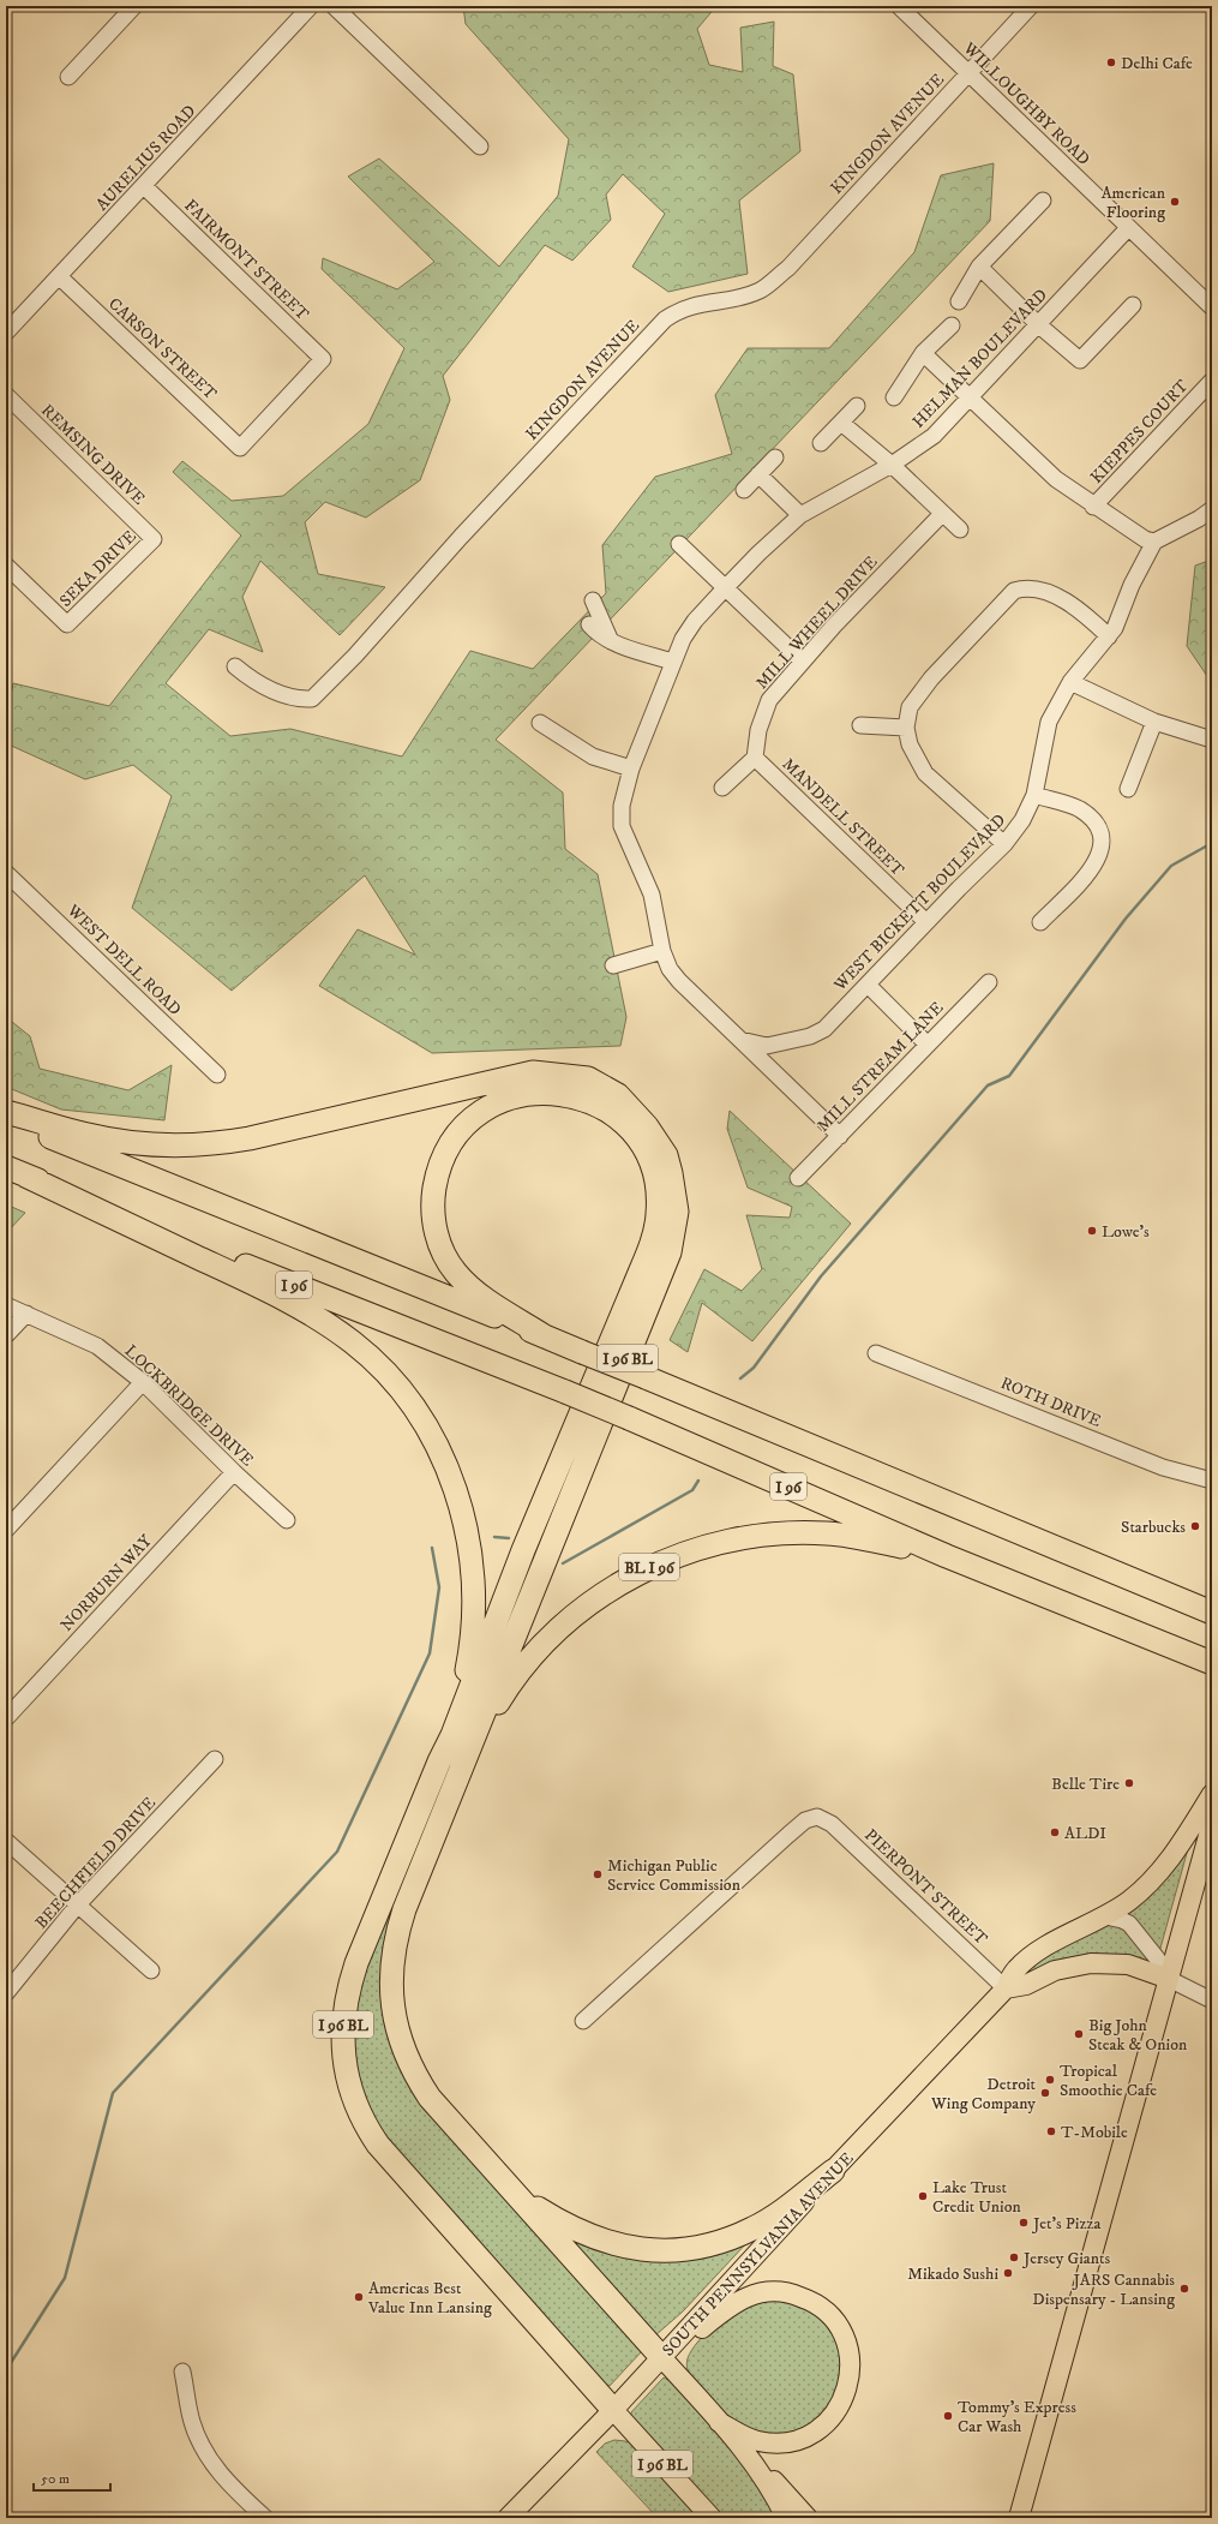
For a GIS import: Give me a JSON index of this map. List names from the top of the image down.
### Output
{
  "streets": {
    "highway": ["I 96", "I 96 BL", "BL I 96"],
    "main road": ["SOUTH PENNSYLVANIA AVENUE"],
    "street": [
      "WILLOUGHBY ROAD",
      "KINGDON AVENUE",
      "AURELIUS ROAD",
      "FAIRMONT STREET",
      "CARSON STREET",
      "HELMAN BOULEVARD",
      "KIEPPES COURT",
      "REMSING DRIVE",
      "SEKA DRIVE",
      "MILL WHEEL DRIVE",
      "MANDELL STREET",
      "WEST BICKETT BOULEVARD",
      "WEST DELL ROAD",
      "MILL STREAM LANE",
      "ROTH DRIVE",
      "LOCKBRIDGE DRIVE",
      "NORBURN WAY",
      "BEECHFIELD DRIVE",
      "PIERPONT STREET"
    ]
  },
  "crossings": [
    ["WILLOUGHBY ROAD", "KINGDON AVENUE"],
    ["WILLOUGHBY ROAD", "HELMAN BOULEVARD"],
    ["AURELIUS ROAD", "FAIRMONT STREET"],
    ["AURELIUS ROAD", "CARSON STREET"],
    ["FAIRMONT STREET", "CARSON STREET"],
    ["REMSING DRIVE", "SEKA DRIVE"],
    ["MILL WHEEL DRIVE", "MANDELL STREET"],
    ["MANDELL STREET", "WEST BICKETT BOULEVARD"],
    ["I 96", "I 96 BL"],
    ["I 96", "BL I 96"],
    ["I 96 BL", "BL I 96"],
    ["I 96 BL", "SOUTH PENNSYLVANIA AVENUE"],
    ["LOCKBRIDGE DRIVE", "NORBURN WAY"],
    ["PIERPONT STREET", "SOUTH PENNSYLVANIA AVENUE"]
  ],
  "places": [
    "Delhi Cafe",
    "American Flooring",
    "Lowe's",
    "Starbucks",
    "Belle Tire",
    "ALDI",
    "Michigan Public Service Commission",
    "Big John Steak & Onion",
    "Tropical Smoothie Cafe",
    "Detroit Wing Company",
    "T-Mobile",
    "Lake Trust Credit Union",
    "Jet's Pizza",
    "Jersey Giants",
    "Mikado Sushi",
    "JARS Cannabis Dispensary - Lansing",
    "Americas Best Value Inn Lansing",
    "Tommy's Express Car Wash"
  ],
  "scale_bar": "50 m"
}
